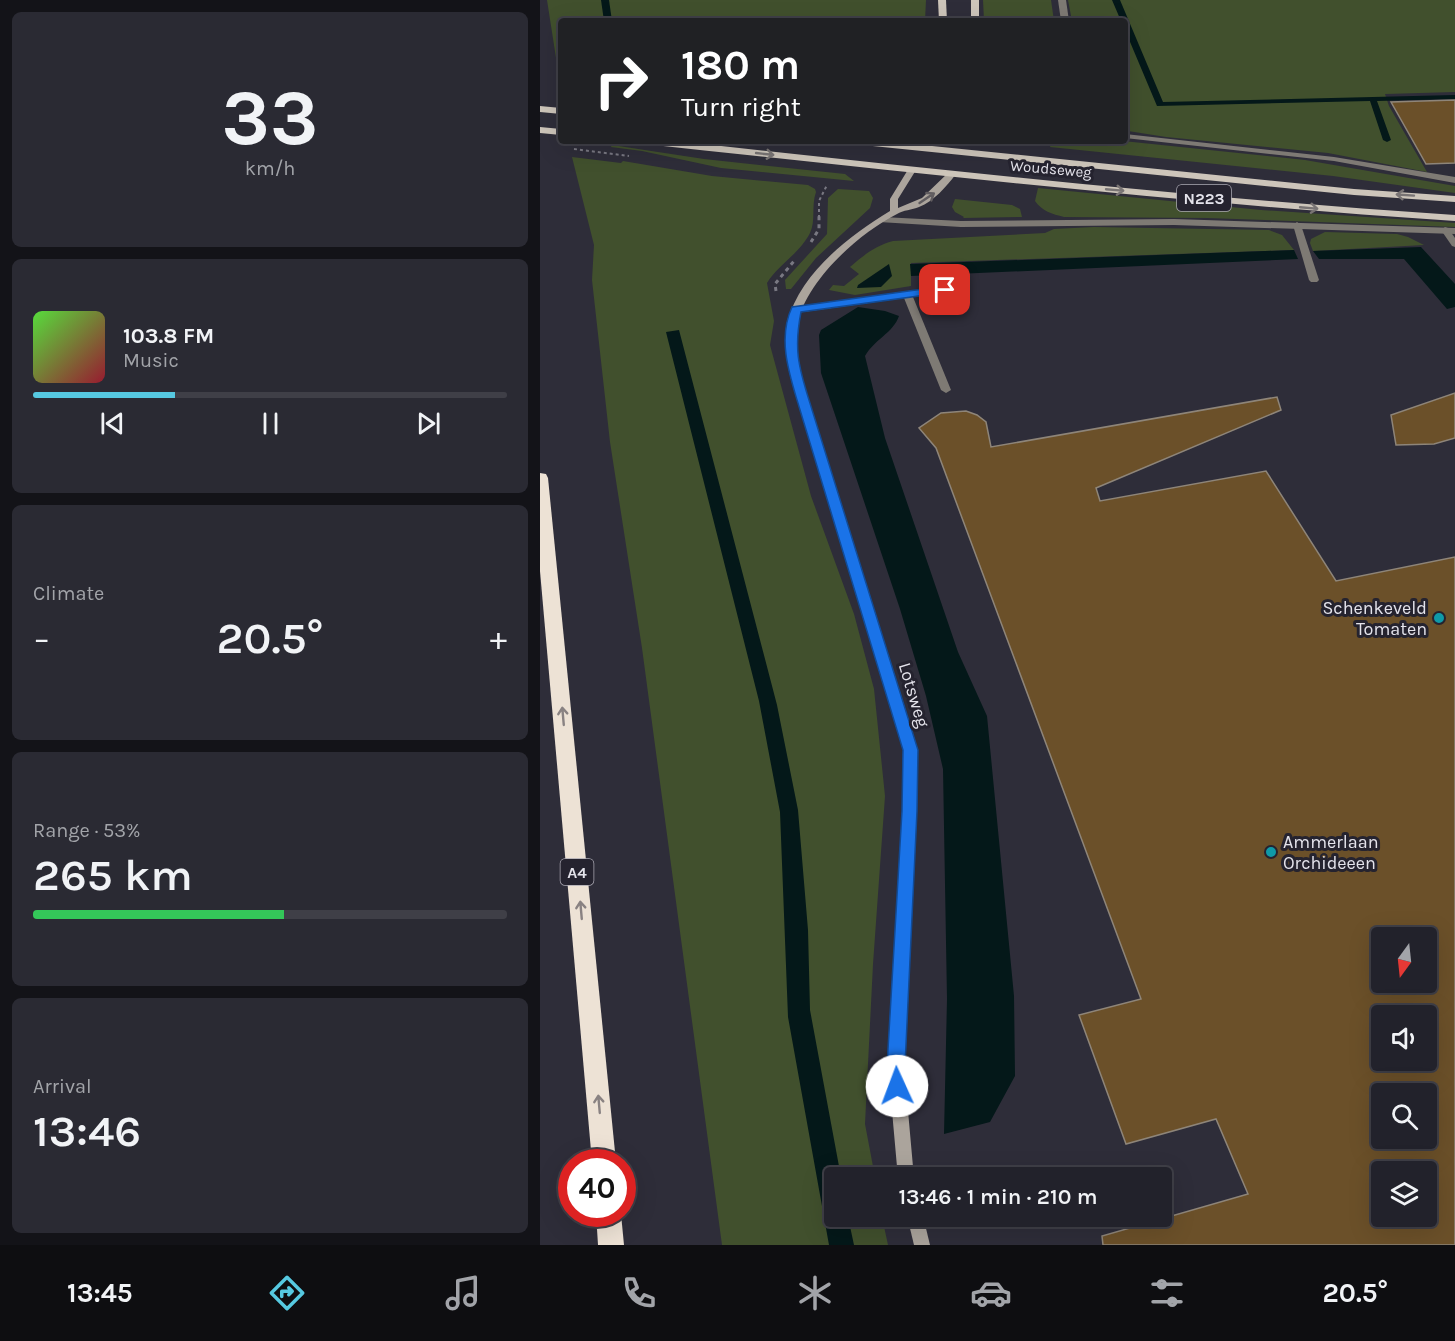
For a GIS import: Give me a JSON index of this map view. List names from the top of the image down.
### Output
{
  "streets": {
    "highway": ["A4"],
    "main road": ["Woudseweg", "N223"],
    "street": ["Lotsweg"]
  },
  "crossings": [
    ["Woudseweg", "Lotsweg"]
  ],
  "places": ["Schenkeveld Tomaten", "Ammerlaan Orchideeen"],
  "north": "bottom",
  "page": {
    "tile": [
      ["33", "km/h"],
      "Climate",
      ["Range · 53%", "265 km"],
      ["Arrival", "13:46"]
    ],
    "turn": ["180 m", "Turn right"],
    "song": ["103.8 FM", "Music"],
    "heat": ["−", "20.5°", "+"],
    "limit": "40",
    "trip": "13:46 · 1 min · 210 m",
    "tabs": ["13:45", "20.5°"]
  }
}
